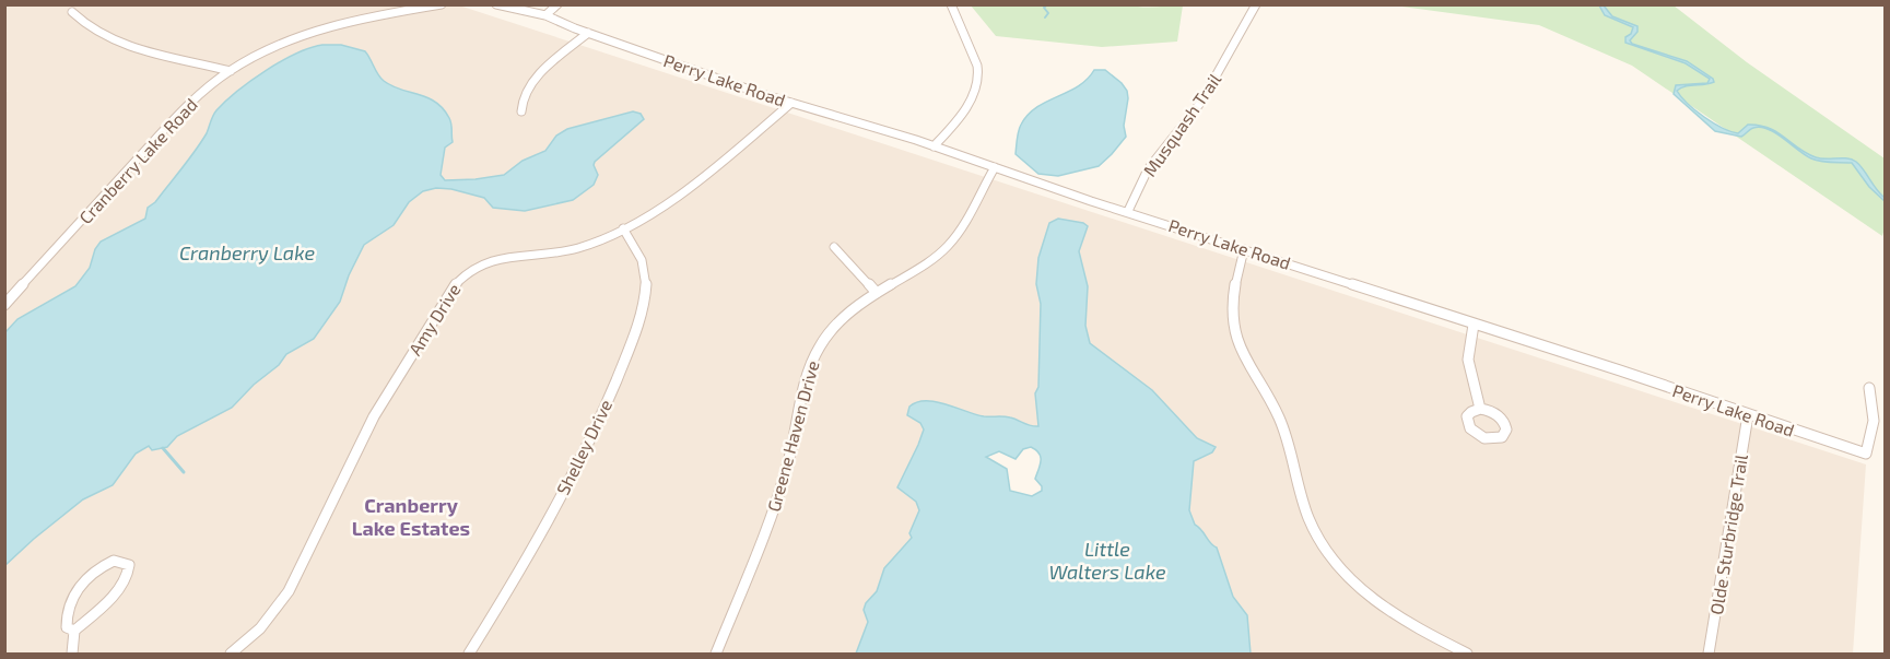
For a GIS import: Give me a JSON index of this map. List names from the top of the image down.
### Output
{
  "streets": {
    "street": [
      "Perry Lake Road",
      "Musquash Trail",
      "Cranberry Lake Road",
      "Amy Drive",
      "Greene Haven Drive",
      "Shelley Drive",
      "Olde Sturbridge Trail"
    ]
  },
  "crossings": [
    ["Perry Lake Road", "Musquash Trail"],
    ["Perry Lake Road", "Amy Drive"],
    ["Perry Lake Road", "Greene Haven Drive"],
    ["Perry Lake Road", "Olde Sturbridge Trail"],
    ["Amy Drive", "Shelley Drive"]
  ],
  "districts": ["Cranberry Lake Estates"],
  "water": ["Cranberry Lake", "Little Walters Lake"]
}
